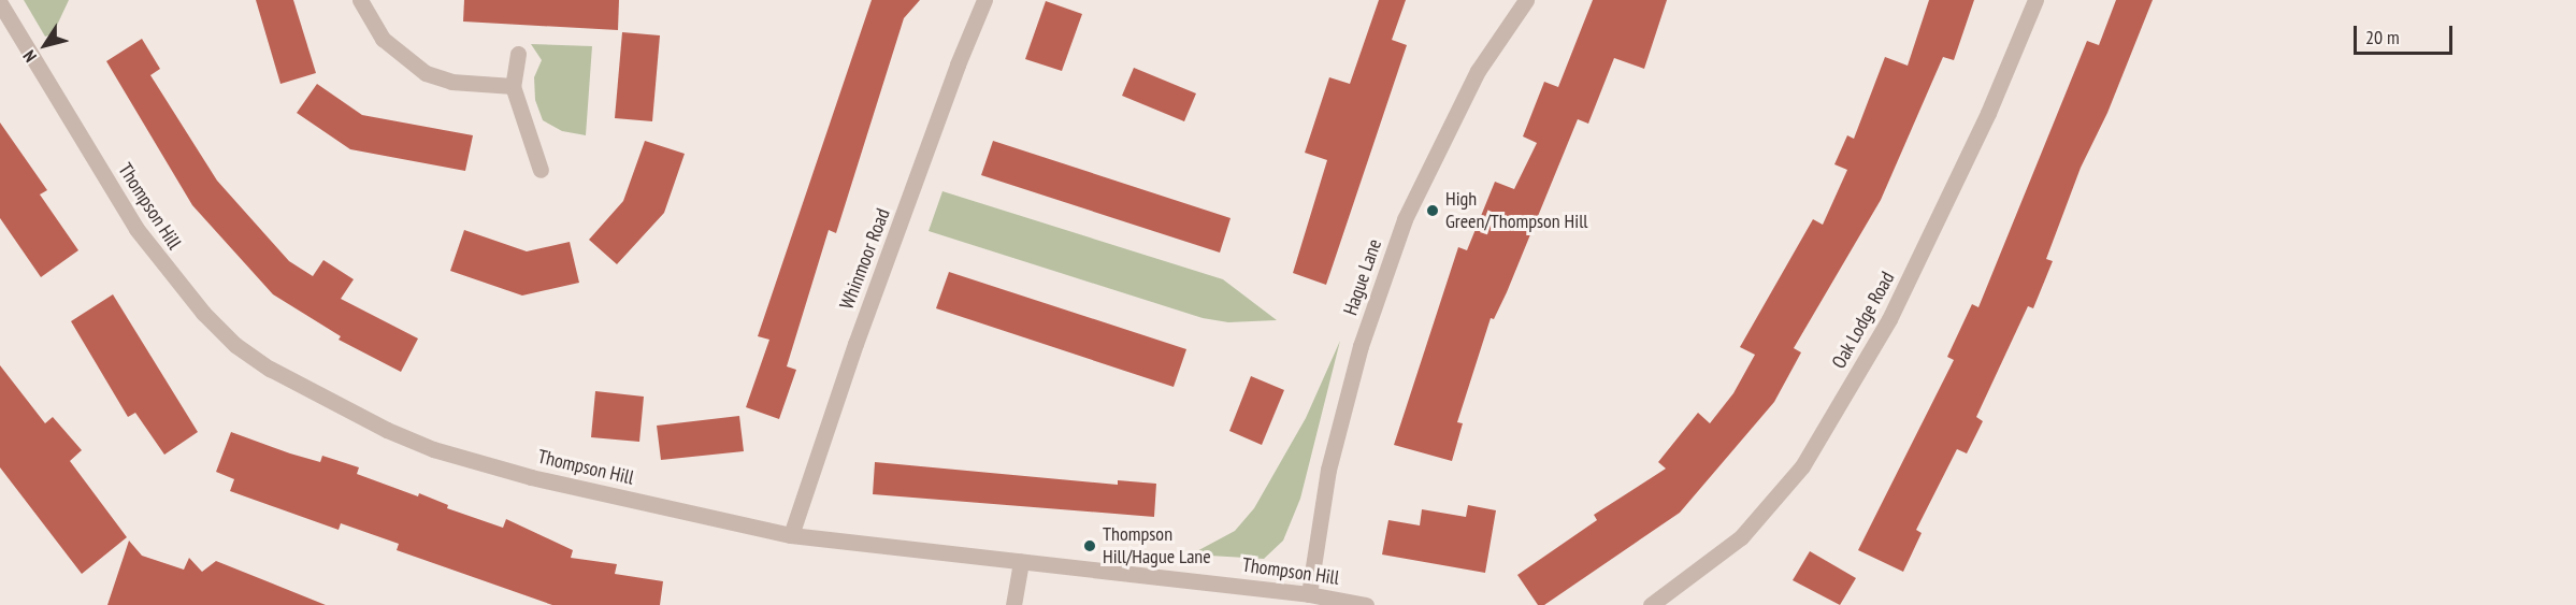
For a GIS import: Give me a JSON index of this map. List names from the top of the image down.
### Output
{
  "streets": {
    "street": [
      "Thompson Hill",
      "Whinmoor Road",
      "Hague Lane",
      "Oak Lodge Road"
    ]
  },
  "crossings": [
    ["Thompson Hill", "Whinmoor Road"],
    ["Thompson Hill", "Hague Lane"]
  ],
  "places": ["High Green/Thompson Hill", "Thompson Hill/Hague Lane"],
  "scale_bar": "20 m",
  "north": "bottom left"
}
